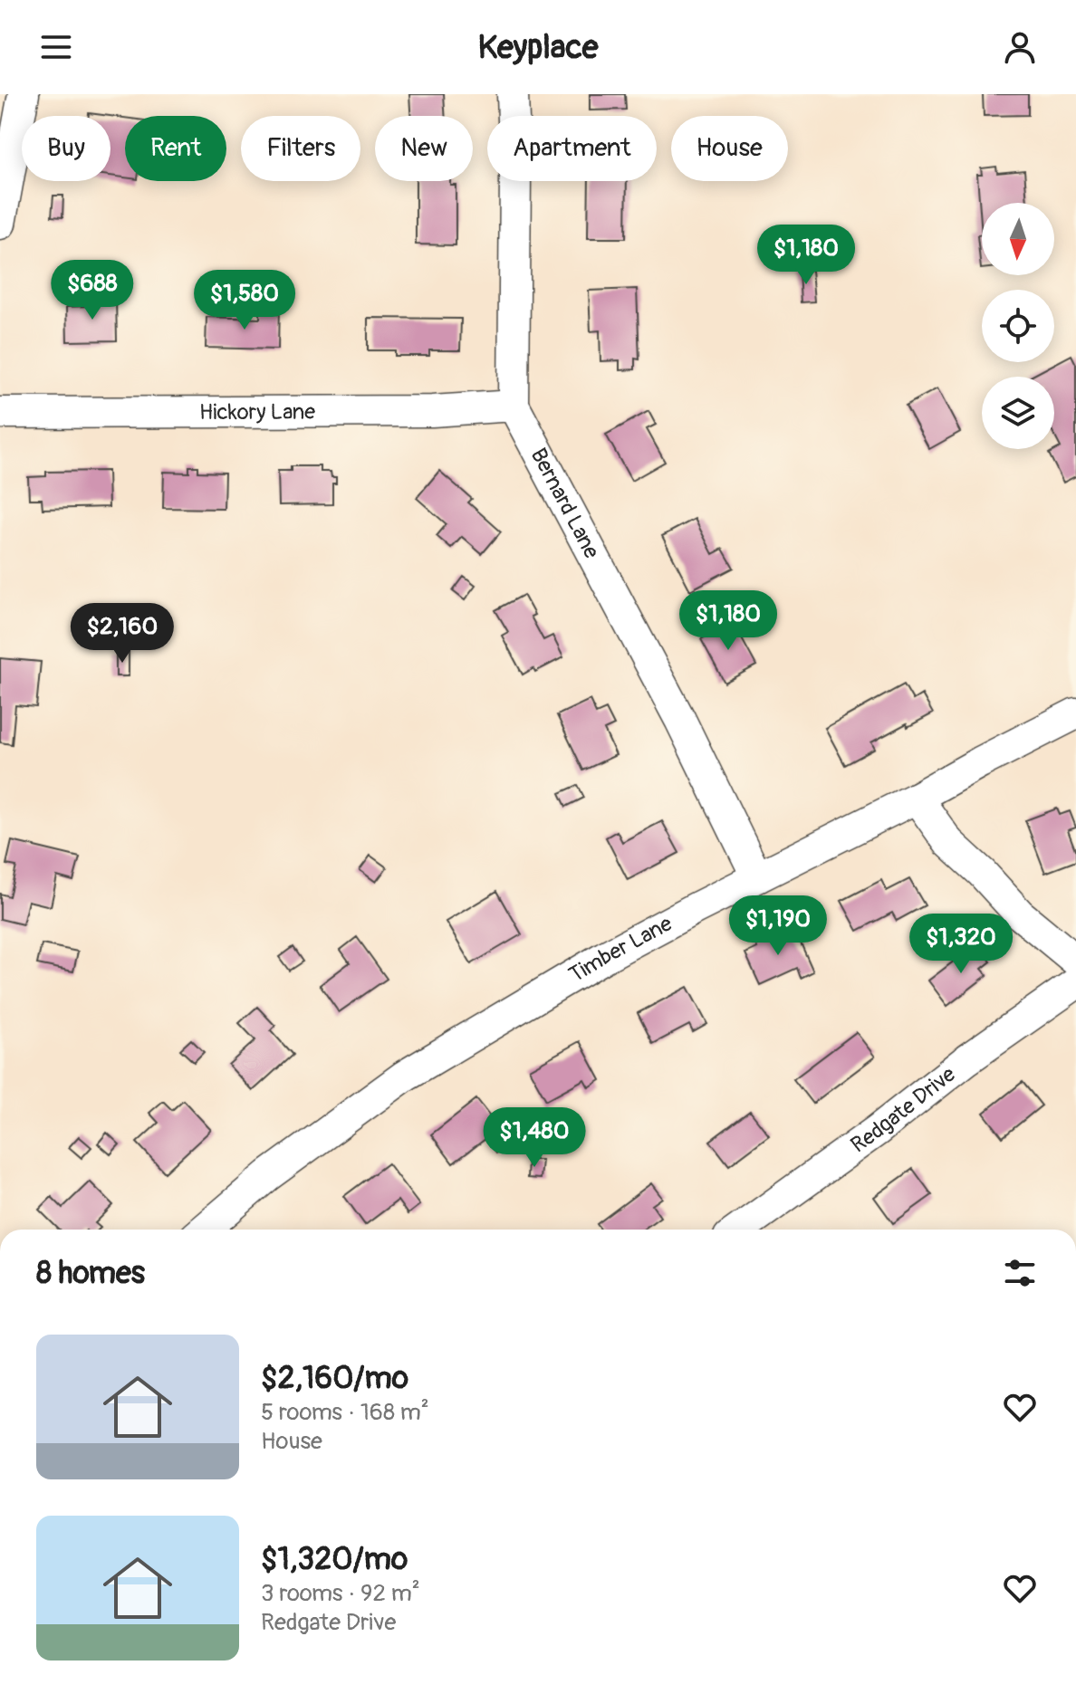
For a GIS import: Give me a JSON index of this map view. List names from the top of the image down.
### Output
{
  "streets": {
    "street": [
      "Hickory Lane",
      "Bernard Lane",
      "Timber Lane",
      "Redgate Drive"
    ]
  },
  "crossings": [
    ["Hickory Lane", "Bernard Lane"],
    ["Bernard Lane", "Timber Lane"]
  ],
  "north": "bottom",
  "page": {
    "header": "Keyplace",
    "chip": [
      "Buy",
      "Rent",
      "Filters",
      "New",
      "Apartment",
      "House"
    ],
    "price": [
      "$1,180",
      "$688",
      "$1,580",
      "$1,180",
      "$2,160",
      "$1,190",
      "$1,320",
      "$1,480"
    ],
    "heading": "8 homes",
    "list": [
      {
        "name": "$2,160/mo",
        "note": "5 rooms · 168 m² · House"
      },
      {
        "name": "$1,320/mo",
        "note": "3 rooms · 92 m² · Redgate Drive"
      }
    ]
  }
}
